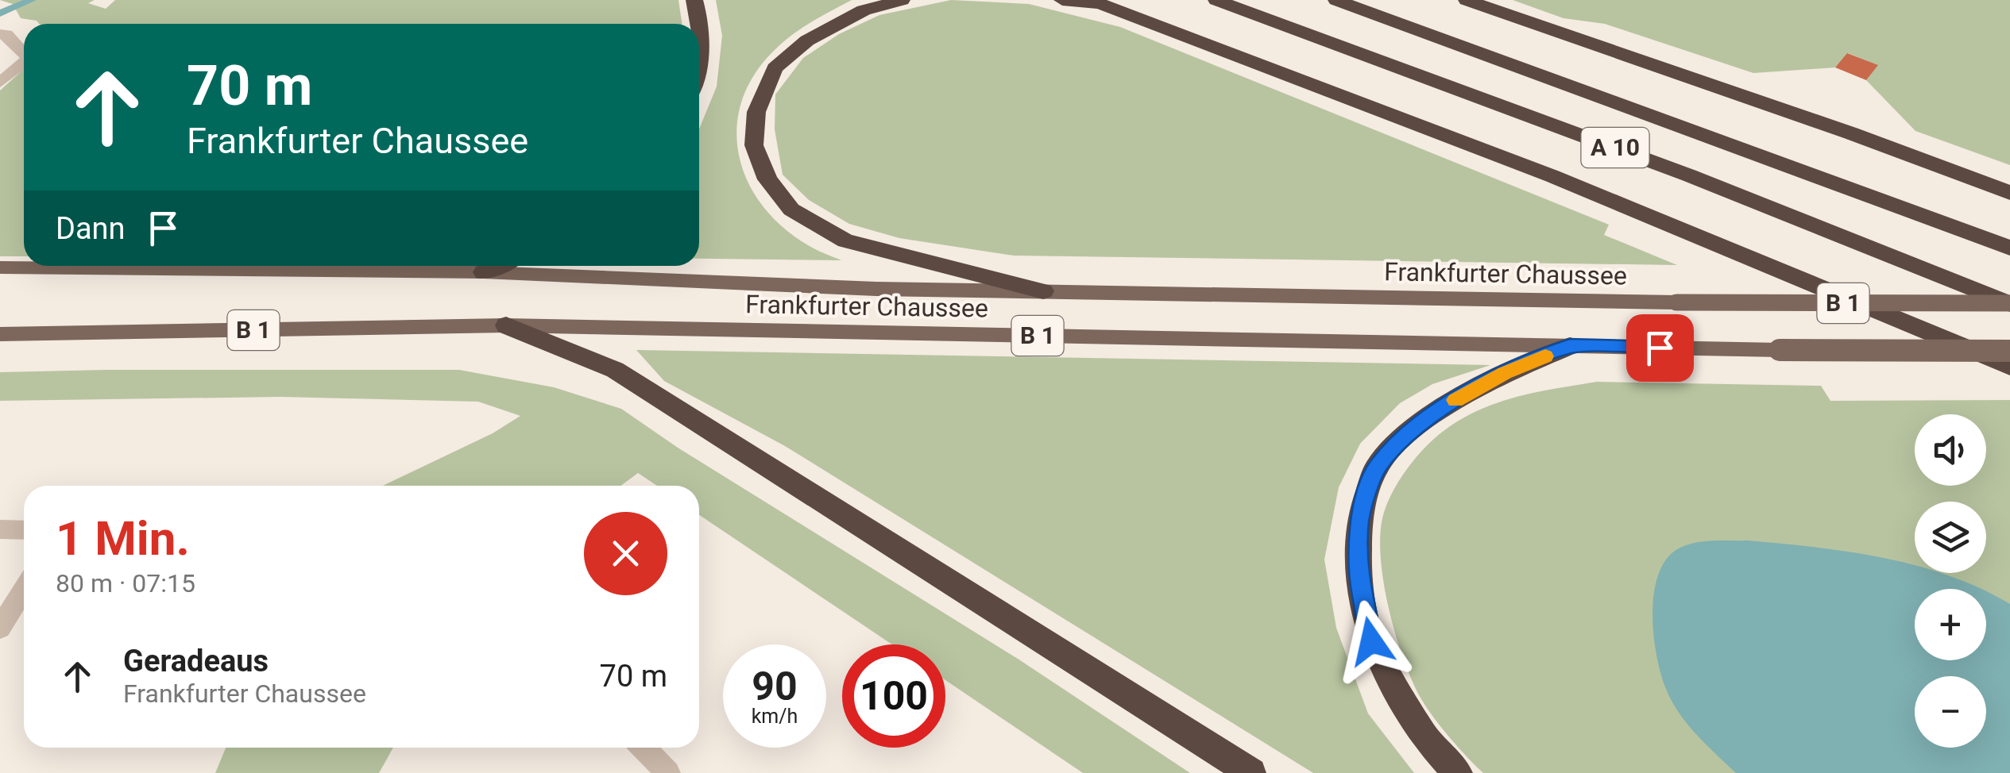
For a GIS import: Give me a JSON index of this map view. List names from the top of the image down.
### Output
{
  "streets": {
    "highway": ["A 10"],
    "main road": ["Frankfurter Chaussee", "B 1"]
  },
  "crossings": [
    ["A 10", "Frankfurter Chaussee"]
  ],
  "page": {
    "turn": ["70 m", "Frankfurter Chaussee"],
    "then": "Dann",
    "map_buttons": ["+", "−"],
    "heading": ["1 Min.", "80 m · 07:15"],
    "list": [
      {
        "name": "Geradeaus",
        "note": "Frankfurter Chaussee",
        "value": "70 m"
      }
    ],
    "speed": "90 km/h",
    "limit": "100"
  }
}
